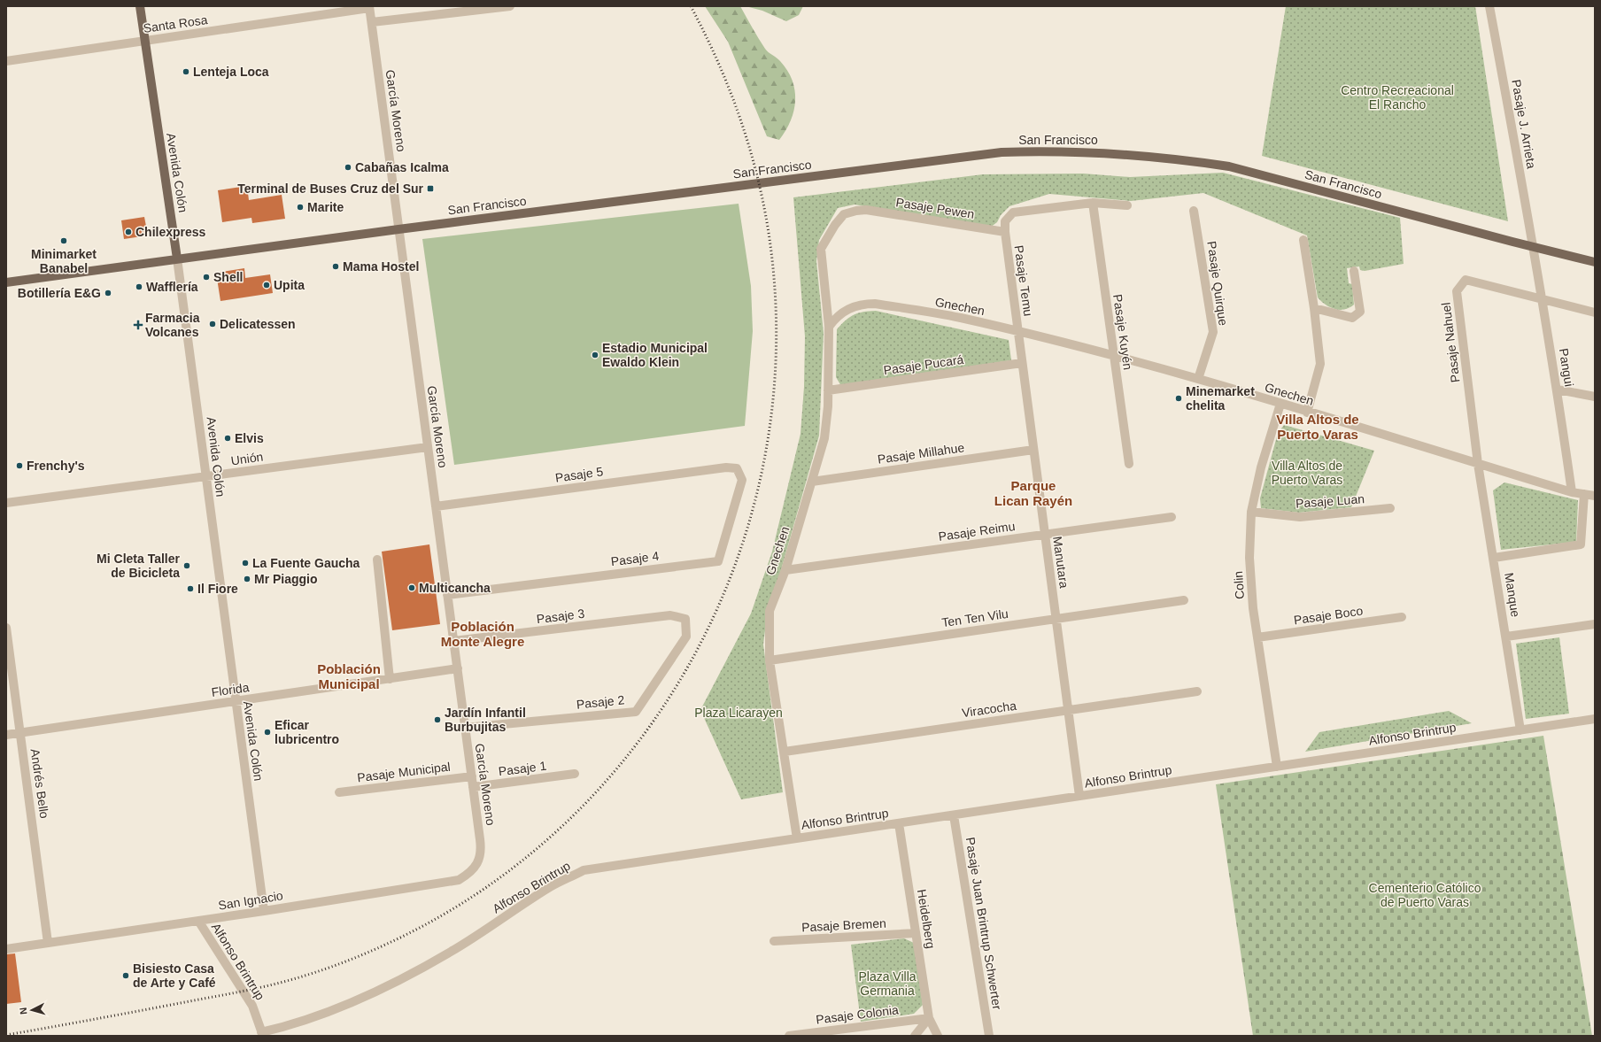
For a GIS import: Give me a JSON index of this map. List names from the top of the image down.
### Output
{
  "streets": {
    "main road": ["San Francisco", "Avenida Colón"],
    "street": [
      "Santa Rosa",
      "García Moreno",
      "Pasaje J. Arrieta",
      "Pasaje Pewen",
      "Pasaje Temu",
      "Pasaje Quirque",
      "Gnechen",
      "Pasaje Kuyén",
      "Pasaje Nahuel",
      "Pasaje Pucará",
      "Pangui",
      "Pasaje Millahue",
      "Unión",
      "Pasaje 5",
      "Pasaje Luan",
      "Pasaje Reimu",
      "Pasaje 4",
      "Manutara",
      "Colin",
      "Manque",
      "Pasaje Boco",
      "Pasaje 3",
      "Ten Ten Vilu",
      "Florida",
      "Pasaje 2",
      "Viracocha",
      "Alfonso Brintrup",
      "Pasaje 1",
      "Pasaje Municipal",
      "Andrés Bello",
      "San Ignacio",
      "Heidelberg",
      "Pasaje Juan Brintrup Schwerter",
      "Pasaje Bremen",
      "Pasaje Colonia"
    ]
  },
  "crossings": [
    ["Santa Rosa", "García Moreno"],
    ["Santa Rosa", "Avenida Colón"],
    ["García Moreno", "San Francisco"],
    ["García Moreno", "Unión"],
    ["García Moreno", "Pasaje 5"],
    ["García Moreno", "Pasaje 4"],
    ["García Moreno", "Pasaje 3"],
    ["García Moreno", "Florida"],
    ["García Moreno", "Pasaje 2"],
    ["García Moreno", "Pasaje 1"],
    ["García Moreno", "Pasaje Municipal"],
    ["García Moreno", "San Ignacio"],
    ["Pasaje J. Arrieta", "San Francisco"],
    ["Pasaje J. Arrieta", "Pangui"],
    ["San Francisco", "Avenida Colón"],
    ["San Francisco", "Pangui"],
    ["Avenida Colón", "Unión"],
    ["Avenida Colón", "Florida"],
    ["Avenida Colón", "San Ignacio"],
    ["Pasaje Pewen", "Pasaje Temu"],
    ["Pasaje Pewen", "Gnechen"],
    ["Pasaje Temu", "Gnechen"],
    ["Pasaje Temu", "Manutara"],
    ["Pasaje Quirque", "Gnechen"],
    ["Gnechen", "Pasaje Kuyén"],
    ["Gnechen", "Pasaje Nahuel"],
    ["Gnechen", "Pasaje Pucará"],
    ["Gnechen", "Pangui"],
    ["Gnechen", "Pasaje Millahue"],
    ["Gnechen", "Pasaje Reimu"],
    ["Gnechen", "Manutara"],
    ["Gnechen", "Colin"],
    ["Gnechen", "Manque"],
    ["Gnechen", "Ten Ten Vilu"],
    ["Gnechen", "Viracocha"],
    ["Gnechen", "Alfonso Brintrup"],
    ["Pasaje Nahuel", "Pangui"],
    ["Pasaje Nahuel", "Manque"],
    ["Pasaje Pucará", "Manutara"],
    ["Pasaje Millahue", "Manutara"],
    ["Pasaje 5", "Pasaje 4"],
    ["Pasaje Luan", "Colin"],
    ["Pasaje Reimu", "Manutara"],
    ["Manutara", "Ten Ten Vilu"],
    ["Manutara", "Viracocha"],
    ["Manutara", "Alfonso Brintrup"],
    ["Colin", "Pasaje Boco"],
    ["Colin", "Alfonso Brintrup"],
    ["Manque", "Alfonso Brintrup"],
    ["Pasaje 3", "Pasaje 2"],
    ["Florida", "Andrés Bello"],
    ["Alfonso Brintrup", "San Ignacio"],
    ["Alfonso Brintrup", "Heidelberg"],
    ["Alfonso Brintrup", "Pasaje Juan Brintrup Schwerter"],
    ["Andrés Bello", "San Ignacio"],
    ["Heidelberg", "Pasaje Bremen"],
    ["Heidelberg", "Pasaje Colonia"]
  ],
  "districts": [
    "Villa Altos de Puerto Varas",
    "Parque Lican Rayén",
    "Población Monte Alegre",
    "Población Municipal"
  ],
  "parks": [
    "Centro Recreacional El Rancho",
    "Villa Altos de Puerto Varas",
    "Plaza Licarayen",
    "Cementerio Católico de Puerto Varas",
    "Plaza Villa Germania"
  ],
  "places": {
    "other": [
      "Lenteja Loca",
      "Cabañas Icalma",
      "Marite",
      "Chilexpress",
      "Minimarket Banabel",
      "Mama Hostel",
      "Shell",
      "Upita",
      "Wafflería",
      "Botillería E&G",
      "Delicatessen",
      "Estadio Municipal Ewaldo Klein",
      "Minemarket chelita",
      "Elvis",
      "Frenchy's",
      "La Fuente Gaucha",
      "Mi Cleta Taller de Bicicleta",
      "Mr Piaggio",
      "Multicancha",
      "Il Fiore",
      "Jardín Infantil Burbujitas",
      "Eficar lubricentro",
      "Bisiesto Casa de Arte y Café"
    ],
    "transit": ["Terminal de Buses Cruz del Sur"],
    "health": ["Farmacia Volcanes"]
  },
  "north": "left"
}
